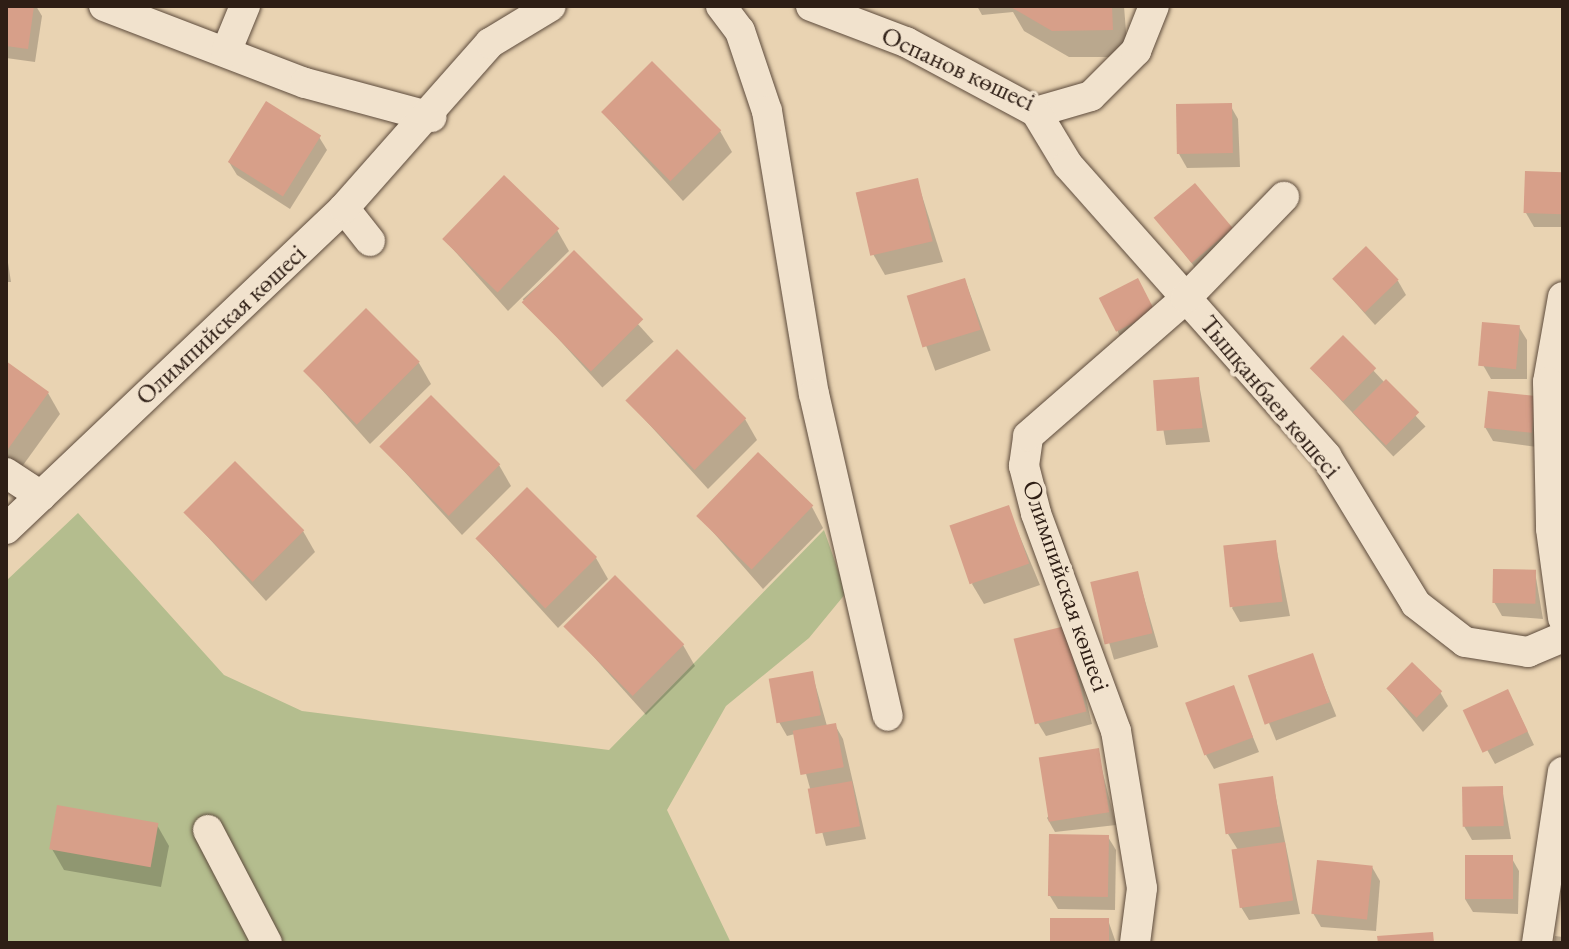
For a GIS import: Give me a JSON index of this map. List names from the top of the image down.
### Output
{
  "streets": {
    "street": ["Оспанов көшесі", "Олимпийская көшесі", "Тышқанбаев көшесі"]
  },
  "crossings": [
    ["Оспанов көшесі", "Тышқанбаев көшесі"],
    ["Олимпийская көшесі", "Тышқанбаев көшесі"]
  ]
}
